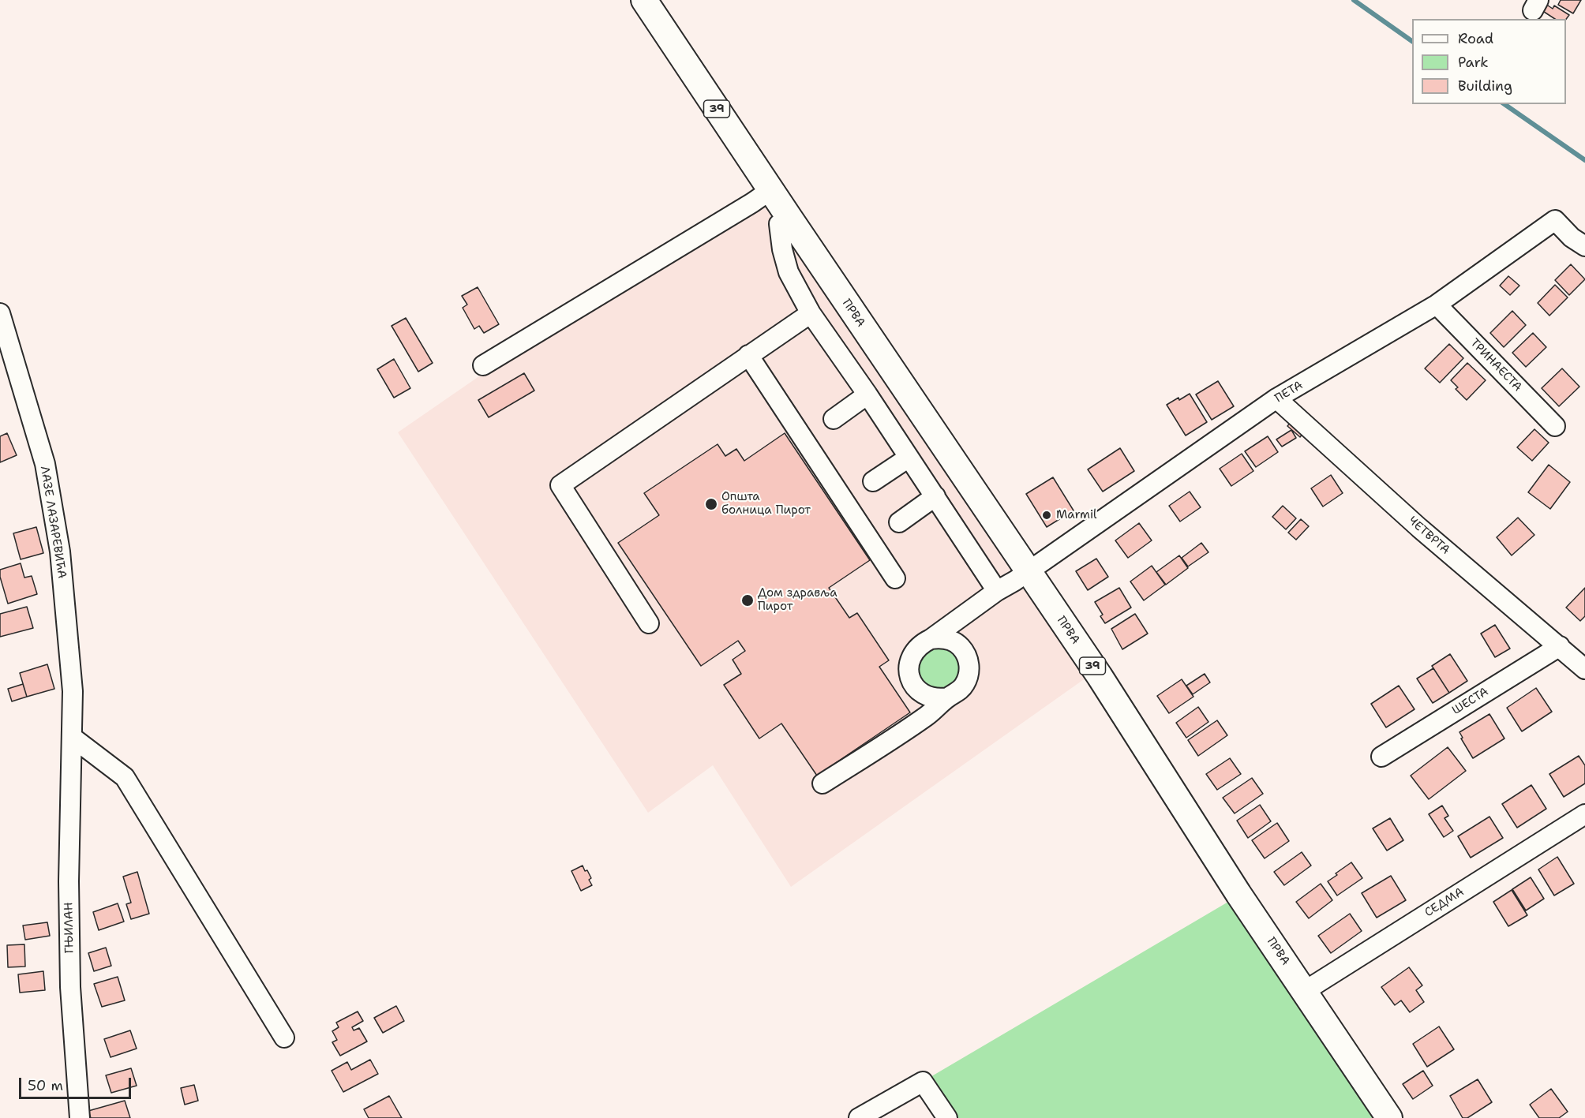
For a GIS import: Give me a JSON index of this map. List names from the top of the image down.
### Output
{
  "streets": {
    "main road": ["39", "ПРВА"],
    "street": [
      "ТРИНАЕСТА",
      "ПЕТА",
      "ЛАЗЕ ЛАЗАРЕВИЋА",
      "ЧЕТВРТА",
      "ШЕСТА",
      "СЕДМА",
      "ГЊИЛАН"
    ]
  },
  "crossings": [
    ["39", "ПРВА"],
    ["ПРВА", "ПЕТА"],
    ["ПРВА", "СЕДМА"],
    ["ТРИНАЕСТА", "ПЕТА"],
    ["ПЕТА", "ЧЕТВРТА"],
    ["ЛАЗЕ ЛАЗАРЕВИЋА", "ГЊИЛАН"],
    ["ЧЕТВРТА", "ШЕСТА"]
  ],
  "places": ["Општа болница Пирот", "Marmil", "Дом здравља Пирот"],
  "legend": ["Road", "Park", "Building"],
  "scale_bar": "50 m"
}
